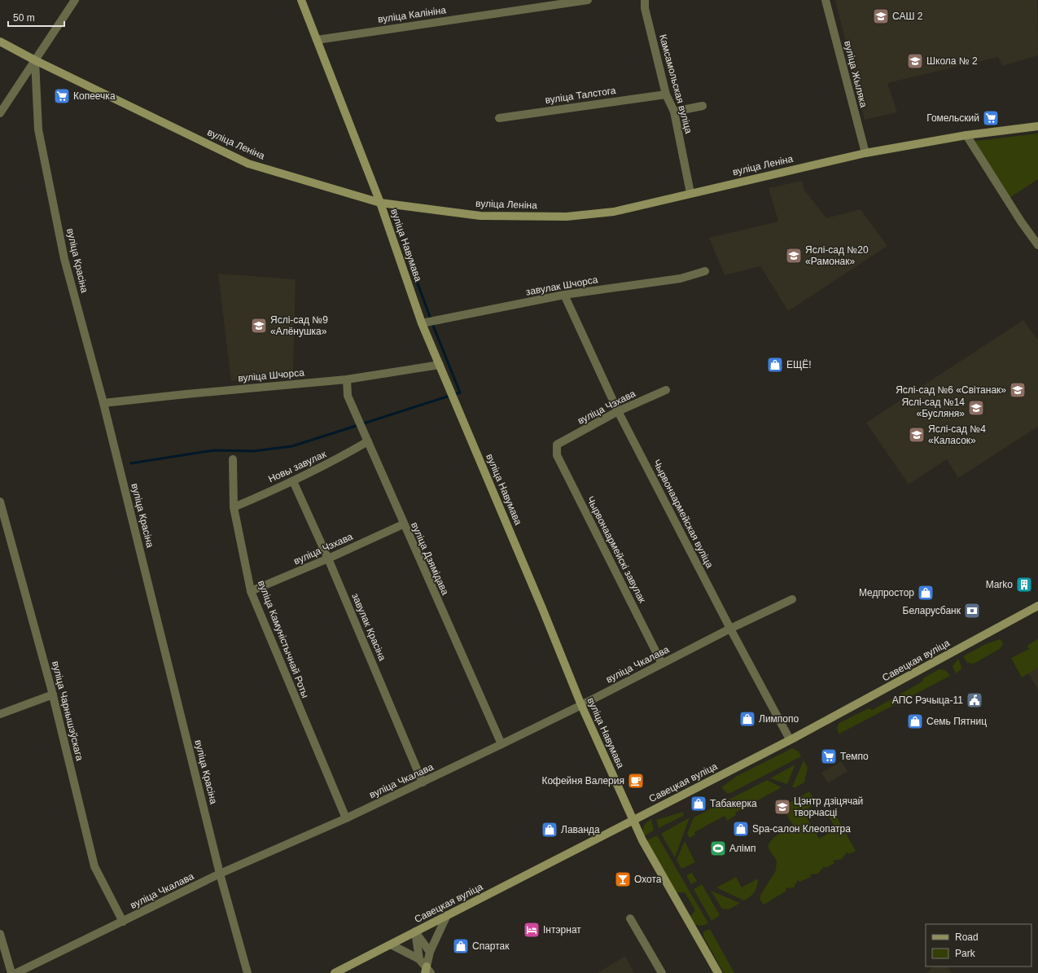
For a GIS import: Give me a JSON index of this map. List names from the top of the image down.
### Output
{
  "streets": {
    "street": [
      "вуліца Калініна",
      "вуліца Жыляка",
      "Камсамольская вуліца",
      "вуліца Талстога",
      "вуліца Леніна",
      "вуліца Навумава",
      "вуліца Красіна",
      "завулак Шчорса",
      "вуліца Шчорса",
      "вуліца Чэхава",
      "Новы завулак",
      "Чырвонаармейская вуліца",
      "Чырвонаармейскі завулак",
      "вуліца Дзямідава",
      "завулак Красіна",
      "вуліца Камуністычнай Роты",
      "Савецкая вуліца",
      "вуліца Чкалава",
      "вуліца Чарнышэўскага"
    ]
  },
  "crossings": [
    ["вуліца Калініна", "вуліца Навумава"],
    ["вуліца Жыляка", "вуліца Леніна"],
    ["Камсамольская вуліца", "вуліца Талстога"],
    ["Камсамольская вуліца", "вуліца Леніна"],
    ["вуліца Леніна", "вуліца Навумава"],
    ["вуліца Леніна", "вуліца Красіна"],
    ["вуліца Навумава", "завулак Шчорса"],
    ["вуліца Навумава", "вуліца Шчорса"],
    ["вуліца Навумава", "Савецкая вуліца"],
    ["вуліца Навумава", "вуліца Чкалава"],
    ["вуліца Красіна", "вуліца Шчорса"],
    ["вуліца Красіна", "вуліца Чкалава"],
    ["завулак Шчорса", "Чырвонаармейская вуліца"],
    ["вуліца Шчорса", "вуліца Дзямідава"],
    ["вуліца Чэхава", "Чырвонаармейская вуліца"],
    ["вуліца Чэхава", "Чырвонаармейскі завулак"],
    ["вуліца Чэхава", "вуліца Дзямідава"],
    ["вуліца Чэхава", "завулак Красіна"],
    ["вуліца Чэхава", "вуліца Камуністычнай Роты"],
    ["Новы завулак", "вуліца Дзямідава"],
    ["Новы завулак", "завулак Красіна"],
    ["Новы завулак", "вуліца Камуністычнай Роты"],
    ["Чырвонаармейская вуліца", "Савецкая вуліца"],
    ["Чырвонаармейская вуліца", "вуліца Чкалава"],
    ["Чырвонаармейскі завулак", "вуліца Чкалава"],
    ["вуліца Дзямідава", "вуліца Чкалава"],
    ["завулак Красіна", "вуліца Чкалава"],
    ["вуліца Камуністычнай Роты", "вуліца Чкалава"],
    ["вуліца Чкалава", "вуліца Чарнышэўскага"]
  ],
  "places": {
    "school or university": [
      "САШ 2",
      "Школа № 2",
      "Яслі-сад №20 «Рамонак»",
      "Яслі-сад №9 «Алёнушка»",
      "Яслі-сад №6 «Світанак»",
      "Яслі-сад №14 «Бусляня»",
      "Яслі-сад №4 «Каласок»",
      "Цэнтр дзіцячай творчасці"
    ],
    "supermarket": ["Копеечка", "Гомельский", "Темпо"],
    "shop": [
      "ЕЩЁ!",
      "Медпростор",
      "Лимпопо",
      "Семь Пятниц",
      "Табакерка",
      "Spa-салон Клеопатра",
      "Лаванда",
      "Спартак"
    ],
    "building": ["Marko"],
    "bank": ["Беларусбанк"],
    "public building": ["АПС Рэчыца-11"],
    "cafe": ["Кофейня Валерия"],
    "sports": ["Алімп"],
    "bar": ["Охота"],
    "hotel": ["Інтэрнат"]
  },
  "legend": ["Road", "Park"],
  "scale_bar": "50 m"
}
